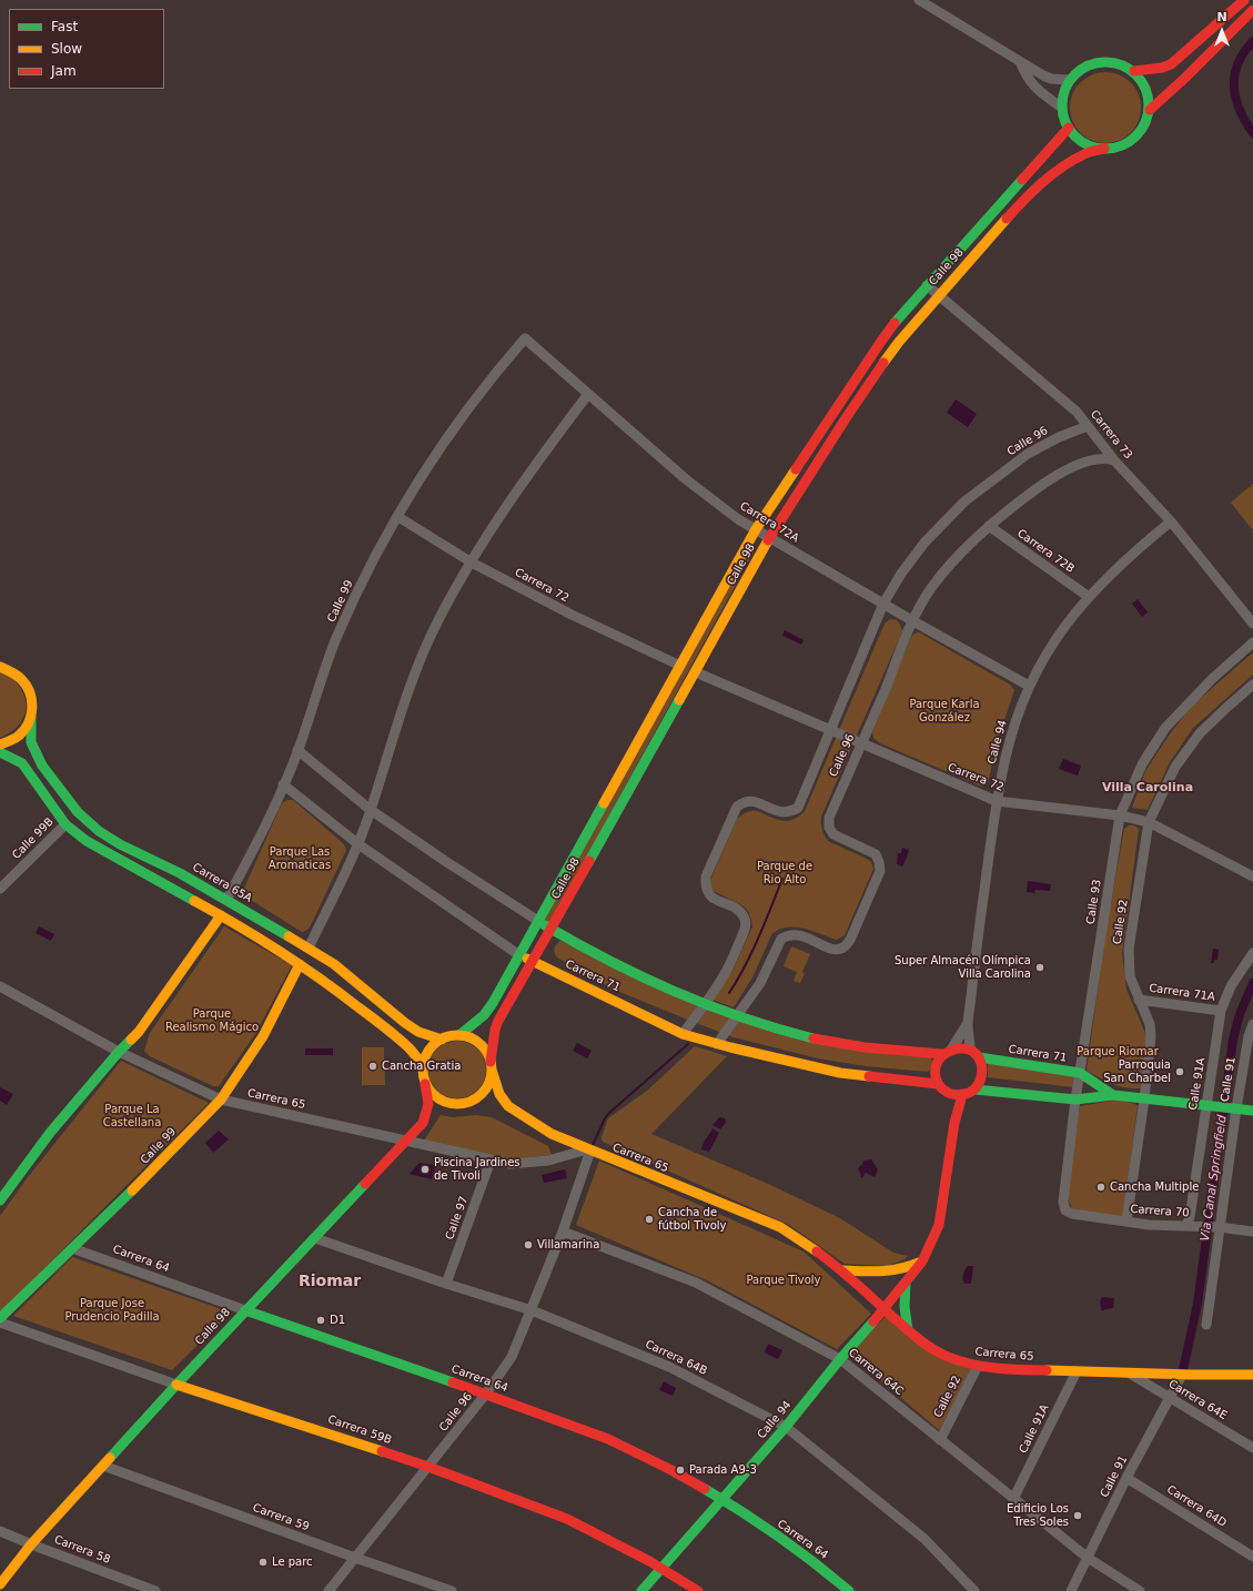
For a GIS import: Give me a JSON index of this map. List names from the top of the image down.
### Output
{
  "streets": {
    "street": [
      "Calle 98",
      "Carrera 73",
      "Calle 96",
      "Carrera 72A",
      "Carrera 72B",
      "Carrera 72",
      "Calle 99",
      "Calle 94",
      "Calle 99B",
      "Carrera 65A",
      "Calle 93",
      "Calle 92",
      "Carrera 71",
      "Carrera 71A",
      "Calle 91",
      "Calle 91A",
      "Carrera 65",
      "Carrera 70",
      "Calle 97",
      "Carrera 64",
      "Carrera 64B",
      "Carrera 64C",
      "Carrera 64E",
      "Carrera 59B",
      "Carrera 64D",
      "Carrera 59",
      "Carrera 58"
    ]
  },
  "crossings": [
    ["Calle 98", "Carrera 73"],
    ["Calle 98", "Carrera 72A"],
    ["Calle 98", "Carrera 72"],
    ["Calle 98", "Carrera 65A"],
    ["Calle 98", "Carrera 71"],
    ["Calle 98", "Carrera 65"],
    ["Calle 98", "Carrera 64"],
    ["Calle 98", "Carrera 64B"],
    ["Calle 98", "Carrera 59B"],
    ["Calle 98", "Carrera 59"],
    ["Calle 98", "Carrera 58"],
    ["Carrera 73", "Calle 96"],
    ["Carrera 73", "Calle 94"],
    ["Calle 96", "Carrera 72A"],
    ["Calle 96", "Carrera 72B"],
    ["Calle 96", "Carrera 72"],
    ["Calle 96", "Carrera 71"],
    ["Calle 96", "Carrera 65"],
    ["Calle 96", "Carrera 64"],
    ["Calle 96", "Carrera 64B"],
    ["Calle 96", "Carrera 64C"],
    ["Calle 96", "Carrera 59B"],
    ["Calle 96", "Carrera 59"],
    ["Carrera 72A", "Calle 99"],
    ["Carrera 72A", "Calle 94"],
    ["Carrera 72B", "Calle 94"],
    ["Carrera 72", "Calle 99"],
    ["Carrera 72", "Calle 94"],
    ["Carrera 72", "Calle 93"],
    ["Carrera 72", "Calle 92"],
    ["Calle 99", "Carrera 65A"],
    ["Calle 99", "Carrera 71"],
    ["Calle 99", "Carrera 65"],
    ["Calle 99", "Carrera 64"],
    ["Calle 94", "Carrera 71"],
    ["Calle 94", "Carrera 65"],
    ["Calle 94", "Carrera 64"],
    ["Calle 94", "Carrera 64B"],
    ["Calle 94", "Carrera 64C"],
    ["Calle 94", "Carrera 59B"],
    ["Calle 93", "Carrera 71"],
    ["Calle 93", "Carrera 70"],
    ["Calle 92", "Carrera 71"],
    ["Calle 92", "Carrera 71A"],
    ["Calle 92", "Carrera 65"],
    ["Calle 92", "Carrera 70"],
    ["Calle 92", "Carrera 64C"],
    ["Carrera 71", "Calle 91"],
    ["Carrera 71", "Calle 91A"],
    ["Carrera 71A", "Calle 91A"],
    ["Calle 91", "Carrera 65"],
    ["Calle 91", "Carrera 70"],
    ["Calle 91", "Carrera 64C"],
    ["Calle 91", "Carrera 64E"],
    ["Calle 91", "Carrera 64D"],
    ["Calle 91A", "Carrera 65"],
    ["Calle 91A", "Carrera 70"],
    ["Calle 91A", "Carrera 64C"],
    ["Carrera 65", "Calle 97"],
    ["Carrera 65", "Carrera 64E"],
    ["Calle 97", "Carrera 64B"]
  ],
  "districts": ["Villa Carolina", "Riomar"],
  "water": ["Via Canal Springfield"],
  "parks": [
    "Parque Karla González",
    "Parque Las Aromaticas",
    "Parque de Rio Alto",
    "Parque Realismo Mágico",
    "Parque Riomar",
    "Parque La Castellana",
    "Parque Tivoly",
    "Parque Jose Prudencio Padilla"
  ],
  "places": [
    "Super Almacén Olímpica Villa Carolina",
    "Cancha Gratia",
    "Parroquia San Charbel",
    "Piscina Jardines de Tivoli",
    "Cancha Multiple",
    "Cancha de fútbol Tivoly",
    "Villamarina",
    "D1",
    "Parada A9-3",
    "Edificio Los Tres Soles",
    "Le parc"
  ],
  "legend": ["Fast", "Slow", "Jam"],
  "north": "top"
}
